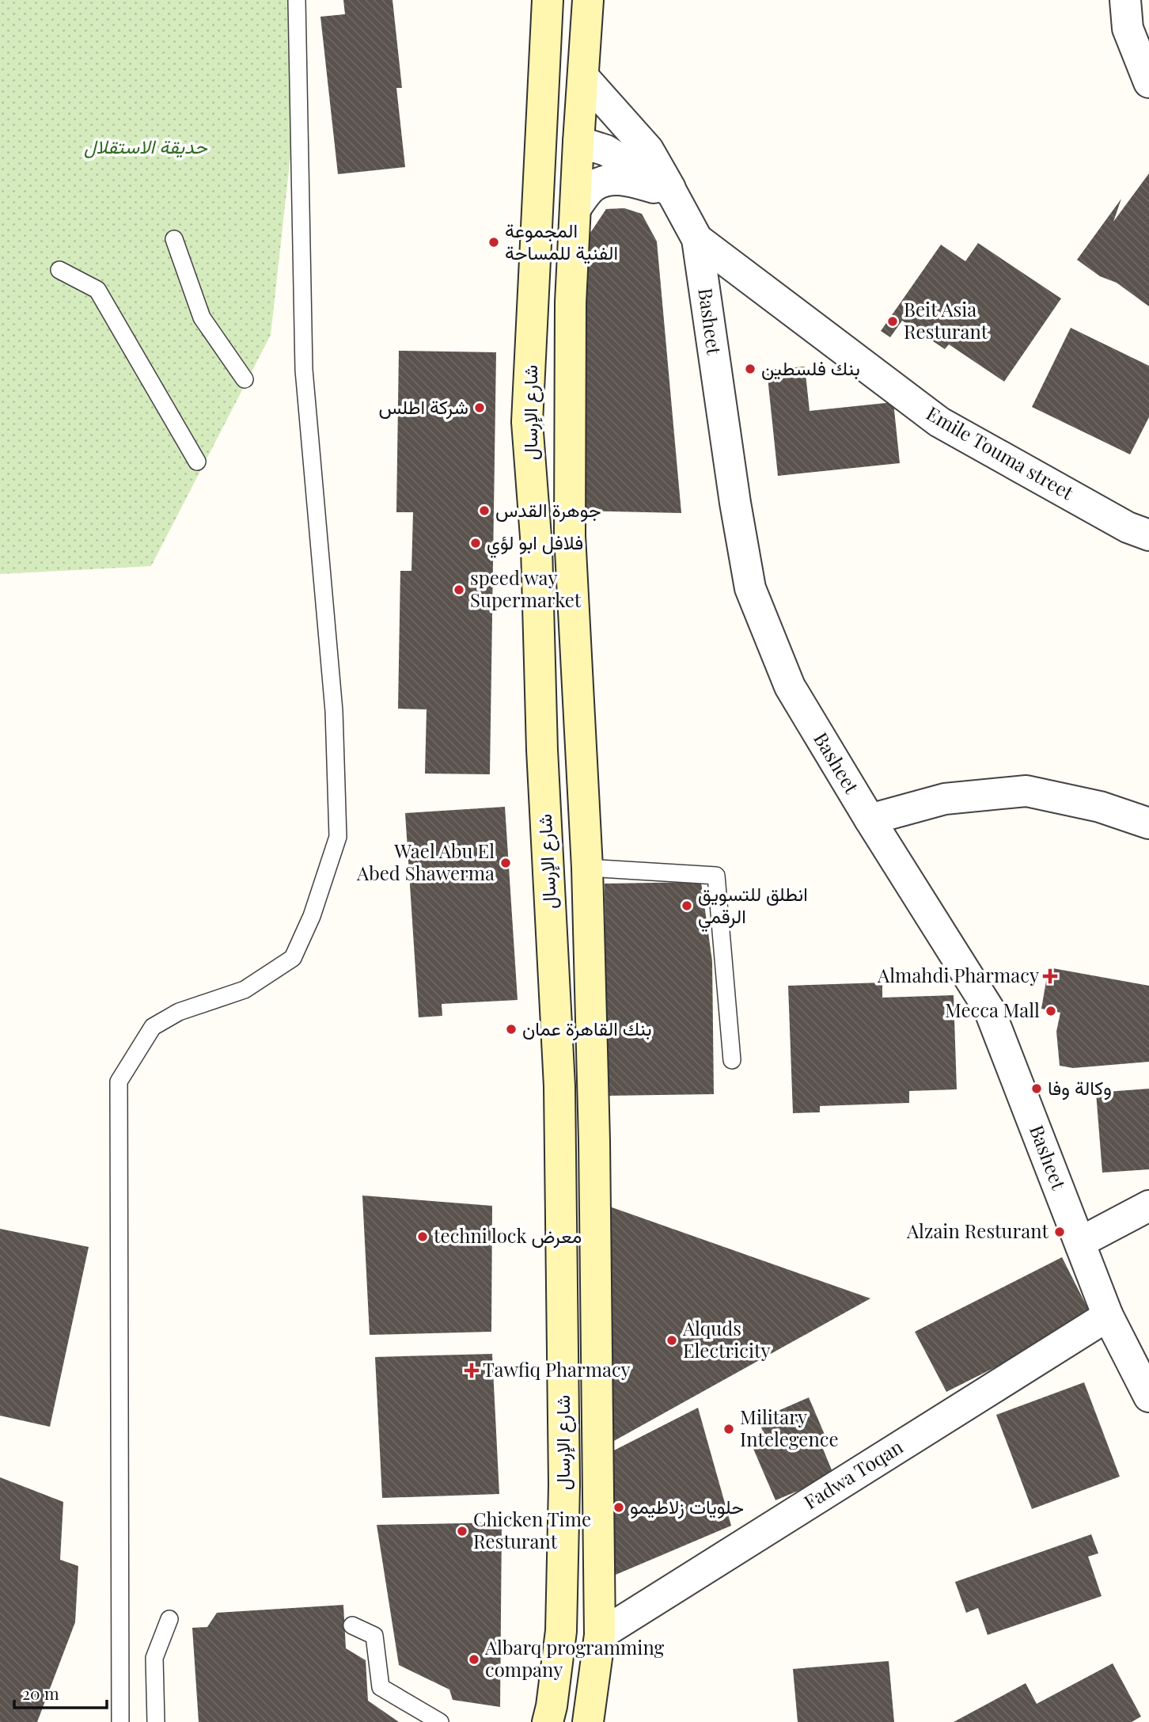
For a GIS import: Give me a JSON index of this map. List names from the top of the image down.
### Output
{
  "streets": {
    "main road": ["شارع الإرسال"],
    "street": ["Basheet", "Emile Touma street", "Fadwa Toqan"]
  },
  "crossings": [
    ["Basheet", "شارع الإرسال"],
    ["Basheet", "Emile Touma street"],
    ["Basheet", "Fadwa Toqan"],
    ["شارع الإرسال", "Fadwa Toqan"]
  ],
  "parks": ["حديقة الاستقلال"],
  "places": {
    "other": [
      "المجموعة الفنية للمساحة",
      "Beit Asia Resturant",
      "بنك فلسطين",
      "شركة اطلس",
      "جوهرة القدس",
      "فلافل ابو لؤي",
      "speed way Supermarket",
      "Wael Abu El Abed Shawerma",
      "انطلق للتسويق الرقمي",
      "Mecca Mall",
      "بنك القاهرة عمان",
      "وكالة وفا",
      "Alzain Resturant",
      "techni lock معرض",
      "Alquds Electricity",
      "Military Intelegence",
      "حلويات زلاطيمو",
      "Chicken Time Resturant",
      "Albarq programming company"
    ],
    "health": ["Almahdi Pharmacy", "Tawfiq Pharmacy"]
  },
  "scale_bar": "20 m"
}
